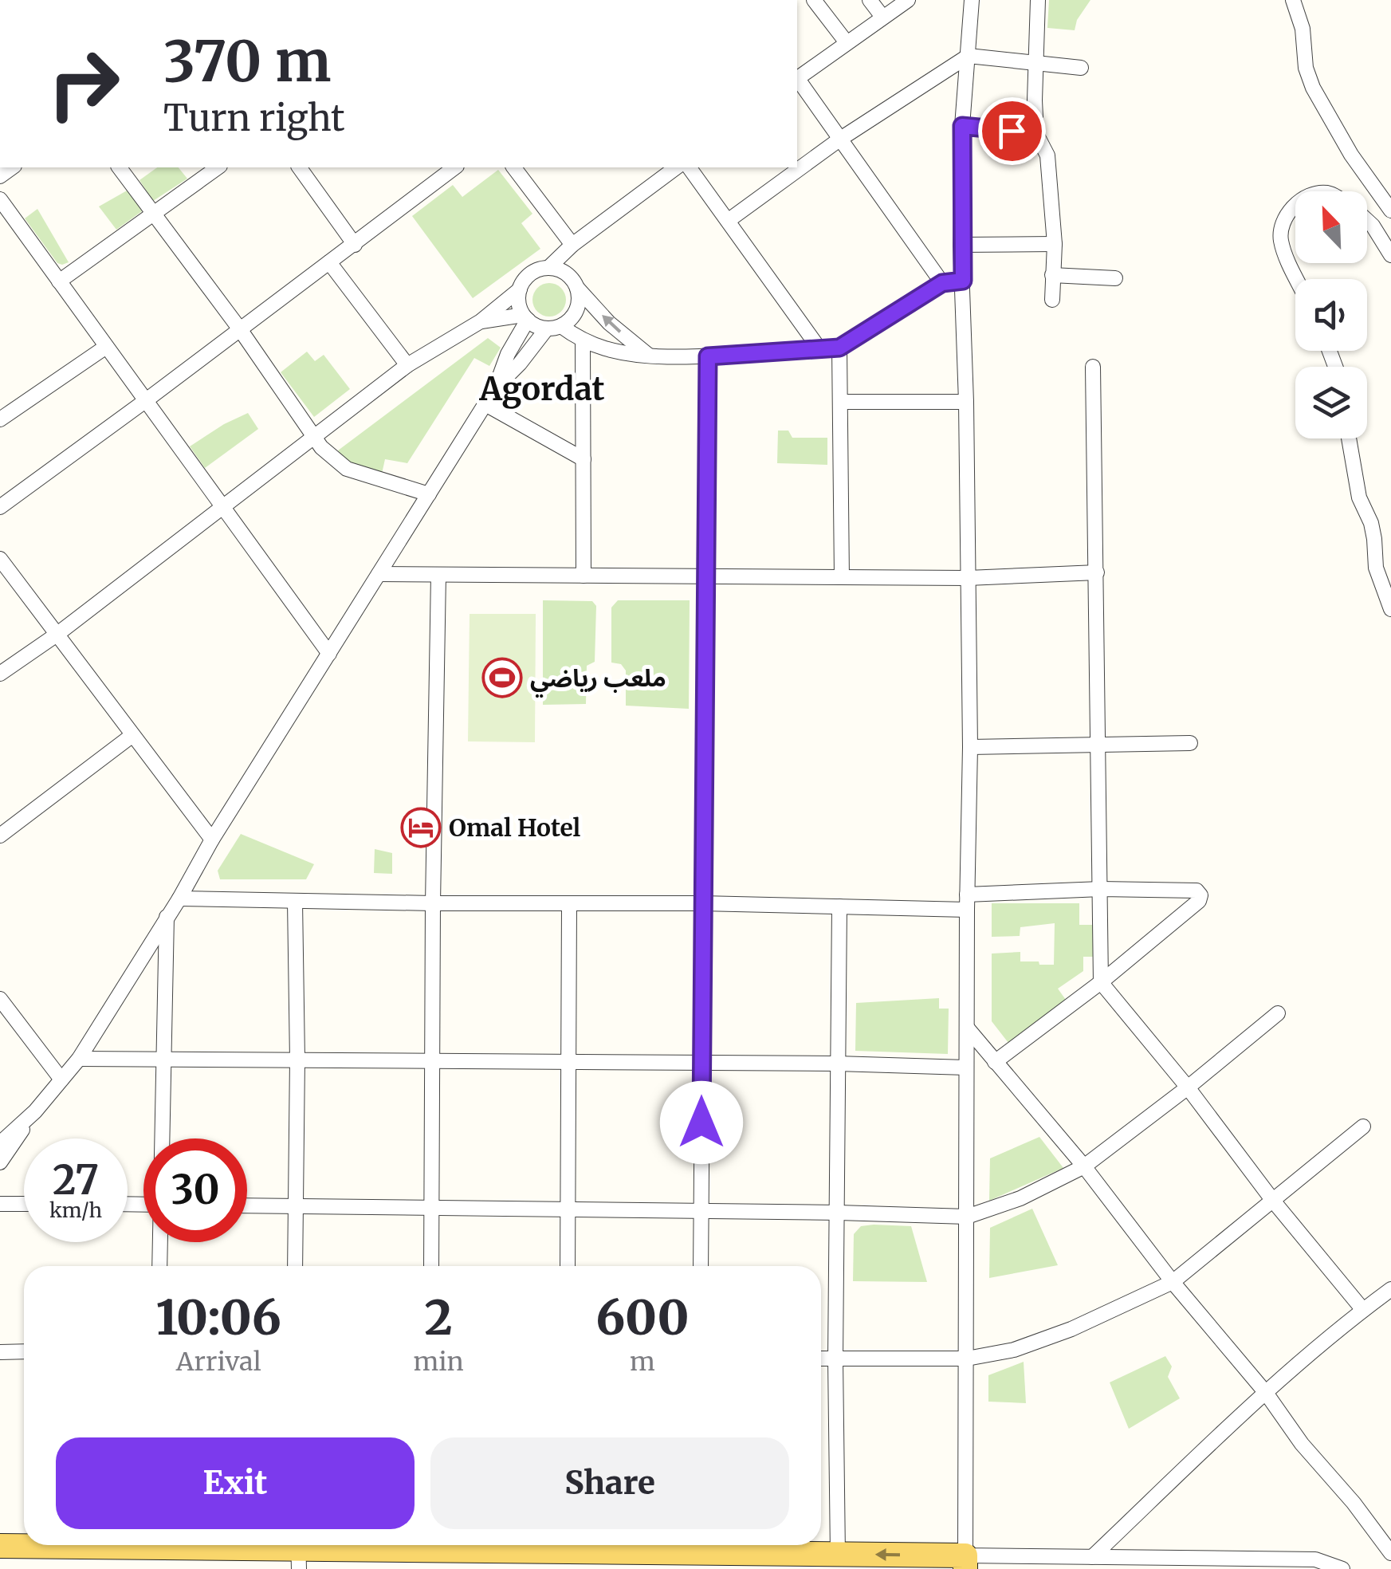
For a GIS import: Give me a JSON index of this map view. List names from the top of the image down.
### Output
{
  "districts": ["Agordat"],
  "places": {
    "sports": ["ملعب رياضي"],
    "hotel": ["Omal Hotel"]
  },
  "north": "top left",
  "page": {
    "turn": ["370 m", "Turn right"],
    "speed": "27 km/h",
    "limit": "30",
    "eta": [
      "10:06",
      "Arrival",
      "2",
      "min",
      "600",
      "m"
    ],
    "buttons": ["Exit", "Share"]
  }
}
